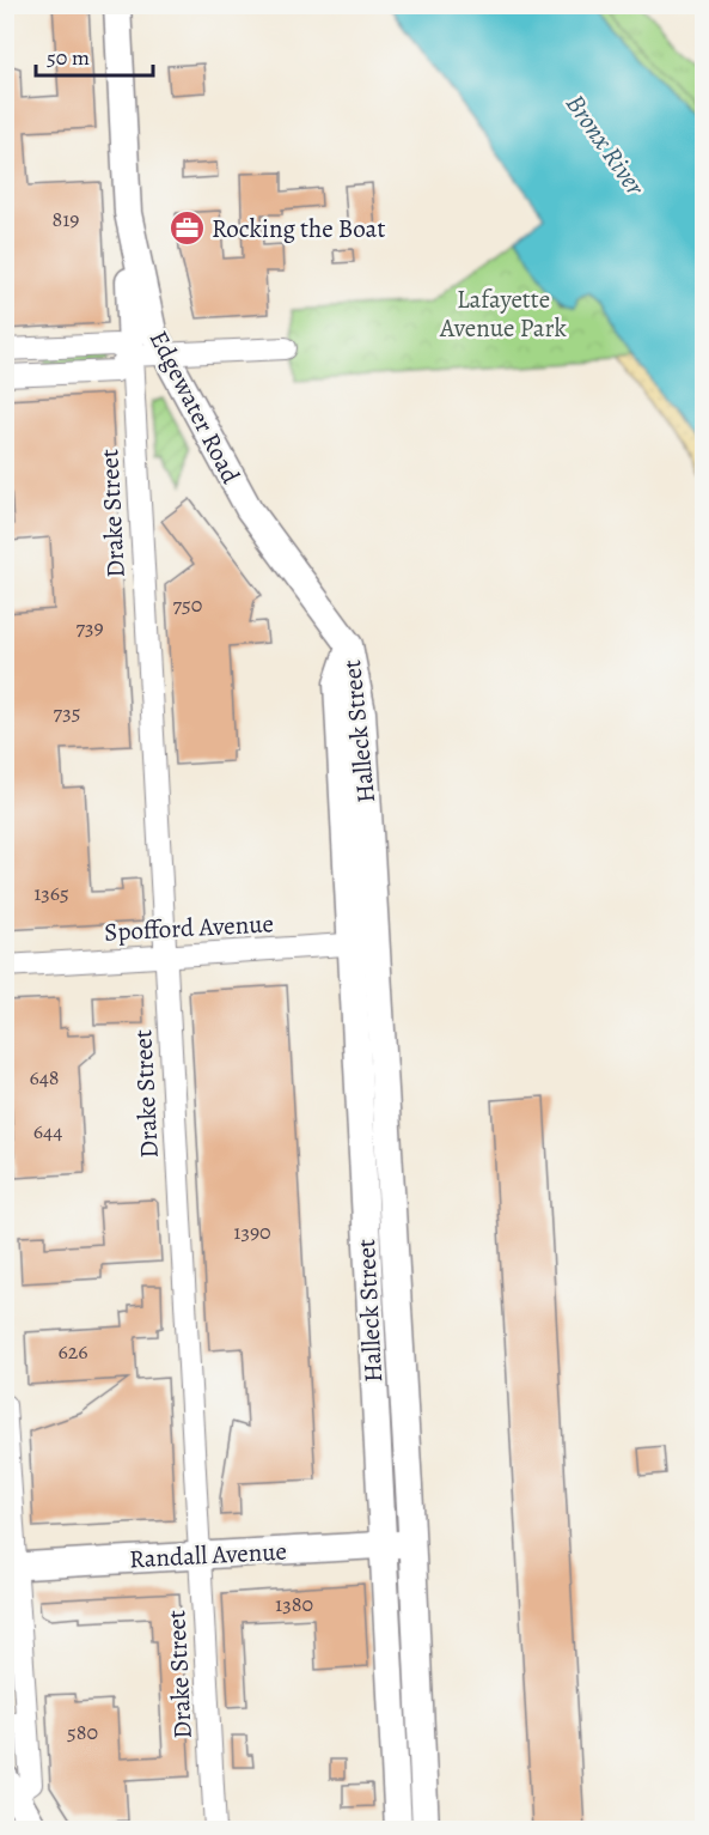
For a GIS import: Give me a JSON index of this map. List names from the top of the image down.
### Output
{
  "streets": {
    "main road": ["Edgewater Road", "Halleck Street", "Randall Avenue"],
    "street": ["Drake Street", "Spofford Avenue"]
  },
  "crossings": [
    ["Edgewater Road", "Halleck Street"],
    ["Drake Street", "Spofford Avenue"],
    ["Drake Street", "Randall Avenue"],
    ["Halleck Street", "Spofford Avenue"],
    ["Halleck Street", "Randall Avenue"]
  ],
  "water": ["Bronx River"],
  "parks": ["Lafayette Avenue Park"],
  "places": {
    "office": ["Rocking the Boat"]
  },
  "house_numbers": [
    "819",
    "750",
    "739",
    "735",
    "1365",
    "648",
    "644",
    "1390",
    "626",
    "1380",
    "580"
  ],
  "scale_bar": "50 m"
}
